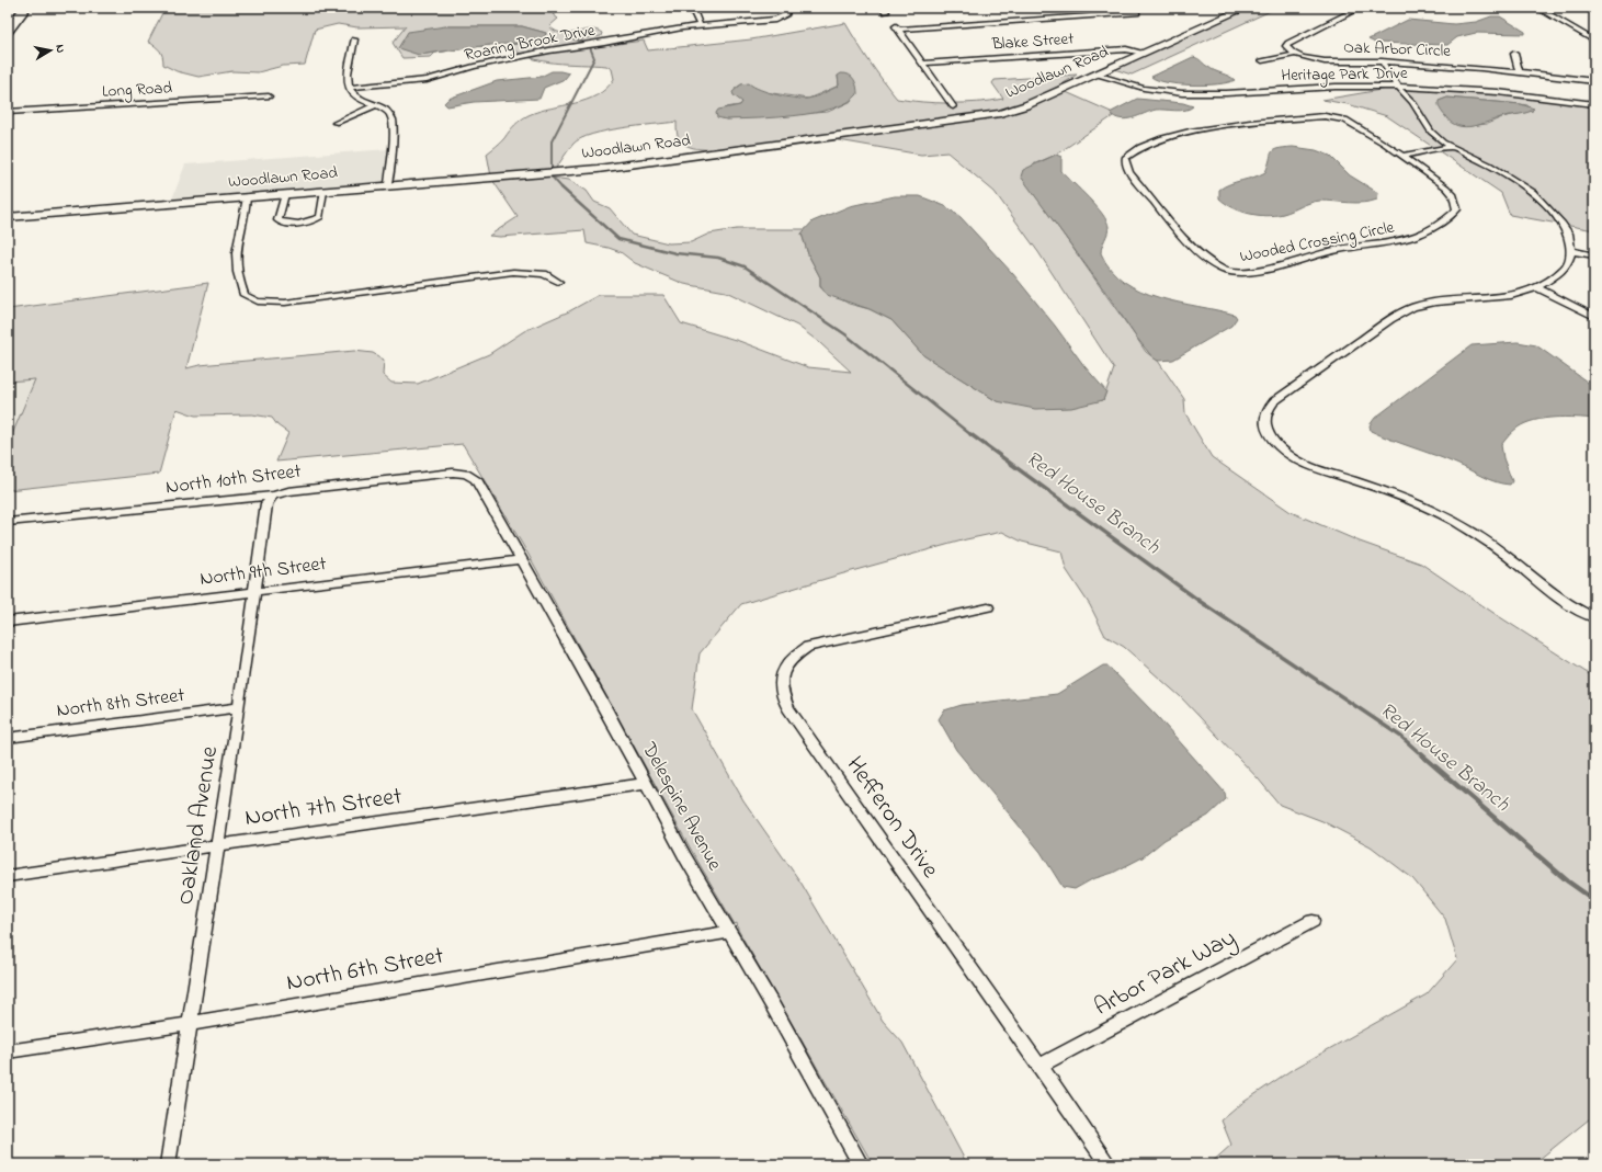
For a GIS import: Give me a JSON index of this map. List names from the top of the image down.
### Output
{
  "streets": {
    "street": [
      "Blake Street",
      "Roaring Brook Drive",
      "Oak Arbor Circle",
      "Woodlawn Road",
      "Heritage Park Drive",
      "Long Road",
      "Wooded Crossing Circle",
      "North 10th Street",
      "North 9th Street",
      "North 8th Street",
      "Delespine Avenue",
      "North 7th Street",
      "Hefferon Drive",
      "Oakland Avenue",
      "North 6th Street",
      "Arbor Park Way"
    ]
  },
  "crossings": [
    ["Blake Street", "Woodlawn Road"],
    ["Woodlawn Road", "Heritage Park Drive"],
    ["North 10th Street", "Delespine Avenue"],
    ["North 10th Street", "Oakland Avenue"],
    ["North 9th Street", "Delespine Avenue"],
    ["North 9th Street", "Oakland Avenue"],
    ["North 8th Street", "Oakland Avenue"],
    ["Delespine Avenue", "North 7th Street"],
    ["Delespine Avenue", "North 6th Street"],
    ["North 7th Street", "Oakland Avenue"],
    ["Hefferon Drive", "Arbor Park Way"],
    ["Oakland Avenue", "North 6th Street"]
  ],
  "water": ["Red House Branch"],
  "north": "right"
}
